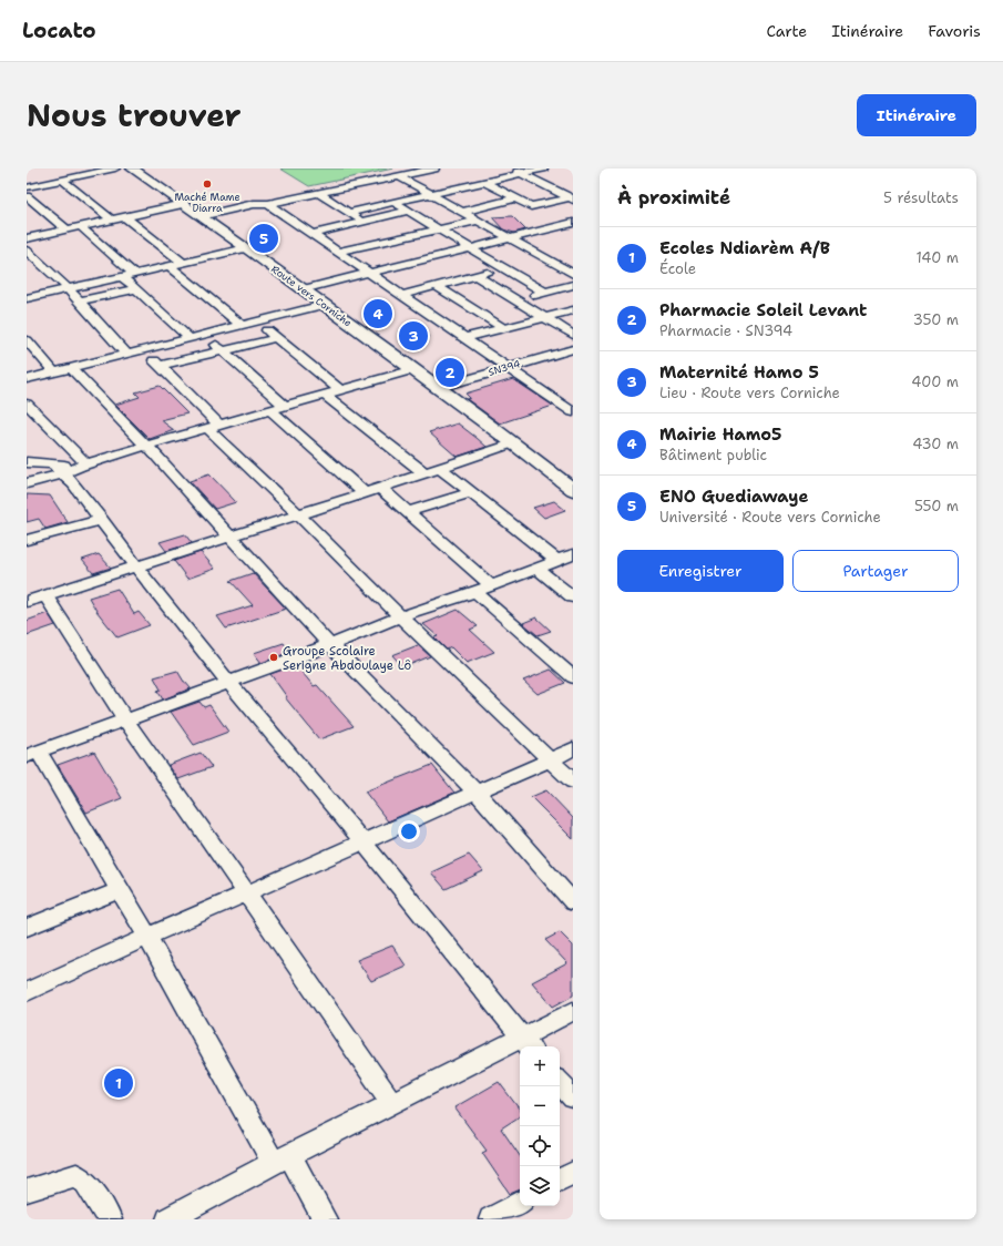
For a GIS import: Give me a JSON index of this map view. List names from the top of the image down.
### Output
{
  "streets": {
    "main road": ["Route vers Corniche"],
    "street": ["SN394"]
  },
  "crossings": [
    ["Route vers Corniche", "SN394"]
  ],
  "places": ["Maché Mame Diarra", "Groupe Scolaire Serigne Abdoulaye Lô"],
  "page": {
    "header": "Locato",
    "nav": ["Carte", "Itinéraire", "Favoris"],
    "title": "Nous trouver",
    "buttons": [
      "Itinéraire",
      ["Enregistrer", "Partager"]
    ],
    "heading": ["À proximité", "5 résultats"],
    "pins": [
      "5",
      "4",
      "3",
      "2",
      "1"
    ],
    "list": [
      {
        "mark": "1",
        "name": "Ecoles Ndiarèm A/B",
        "note": "École",
        "value": "140 m"
      },
      {
        "mark": "2",
        "name": "Pharmacie Soleil Levant",
        "note": "Pharmacie · SN394",
        "value": "350 m"
      },
      {
        "mark": "3",
        "name": "Maternité Hamo 5",
        "note": "Lieu · Route vers Corniche",
        "value": "400 m"
      },
      {
        "mark": "4",
        "name": "Mairie Hamo5",
        "note": "Bâtiment public",
        "value": "430 m"
      },
      {
        "mark": "5",
        "name": "ENO Guediawaye",
        "note": "Université · Route vers Corniche",
        "value": "550 m"
      }
    ],
    "map_buttons": ["+", "−"]
  }
}
